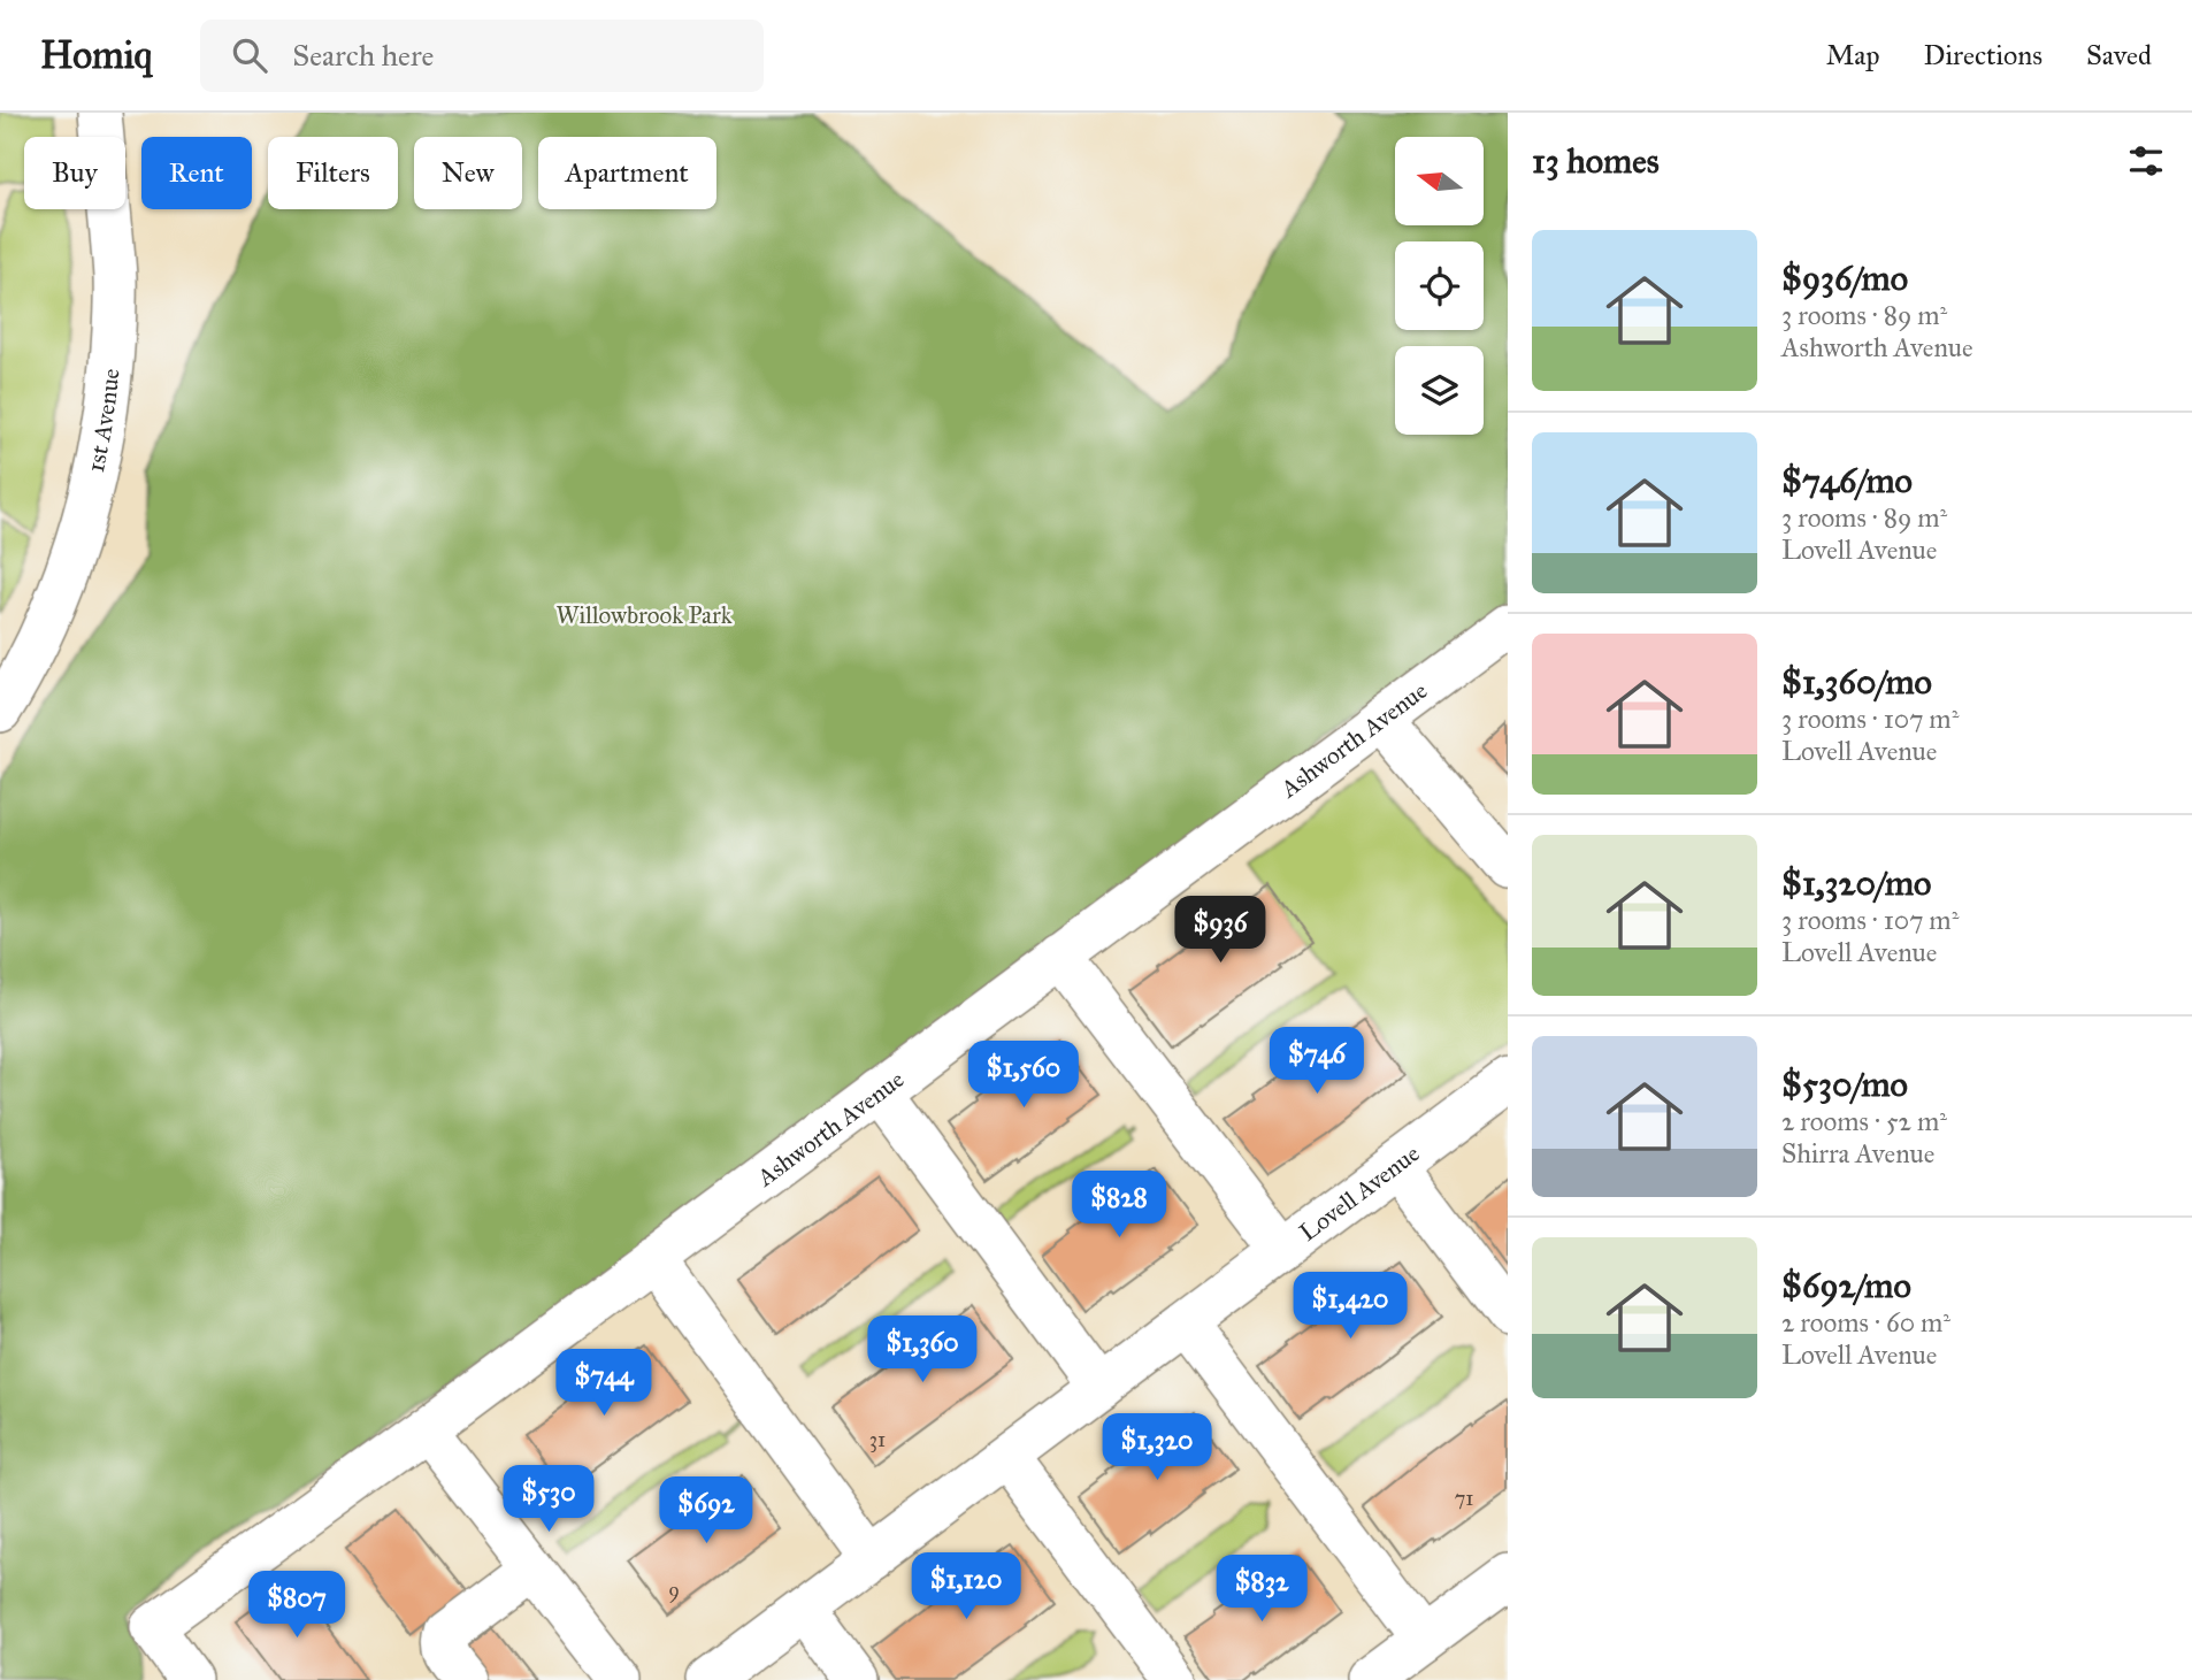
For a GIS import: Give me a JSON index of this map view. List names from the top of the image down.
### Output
{
  "streets": {
    "street": ["1st Avenue", "Ashworth Avenue", "Lovell Avenue"]
  },
  "parks": ["Willowbrook Park"],
  "house_numbers": ["31", "71", "9"],
  "north": "left",
  "page": {
    "header": "Homiq",
    "search": "Search here",
    "nav": ["Map", "Directions", "Saved"],
    "heading": "13 homes",
    "chip": [
      "Buy",
      "Rent",
      "Filters",
      "New",
      "Apartment"
    ],
    "list": [
      {
        "name": "$936/mo",
        "note": "3 rooms · 89 m² · Ashworth Avenue"
      },
      {
        "name": "$746/mo",
        "note": "3 rooms · 89 m² · Lovell Avenue"
      },
      {
        "name": "$1,360/mo",
        "note": "3 rooms · 107 m² · Lovell Avenue"
      },
      {
        "name": "$1,320/mo",
        "note": "3 rooms · 107 m² · Lovell Avenue"
      },
      {
        "name": "$530/mo",
        "note": "2 rooms · 52 m² · Shirra Avenue"
      },
      {
        "name": "$692/mo",
        "note": "2 rooms · 60 m² · Lovell Avenue"
      }
    ],
    "price": [
      "$936",
      "$746",
      "$1,560",
      "$828",
      "$1,420",
      "$1,360",
      "$744",
      "$1,320",
      "$530",
      "$692",
      "$1,120",
      "$832",
      "$807"
    ]
  }
}
